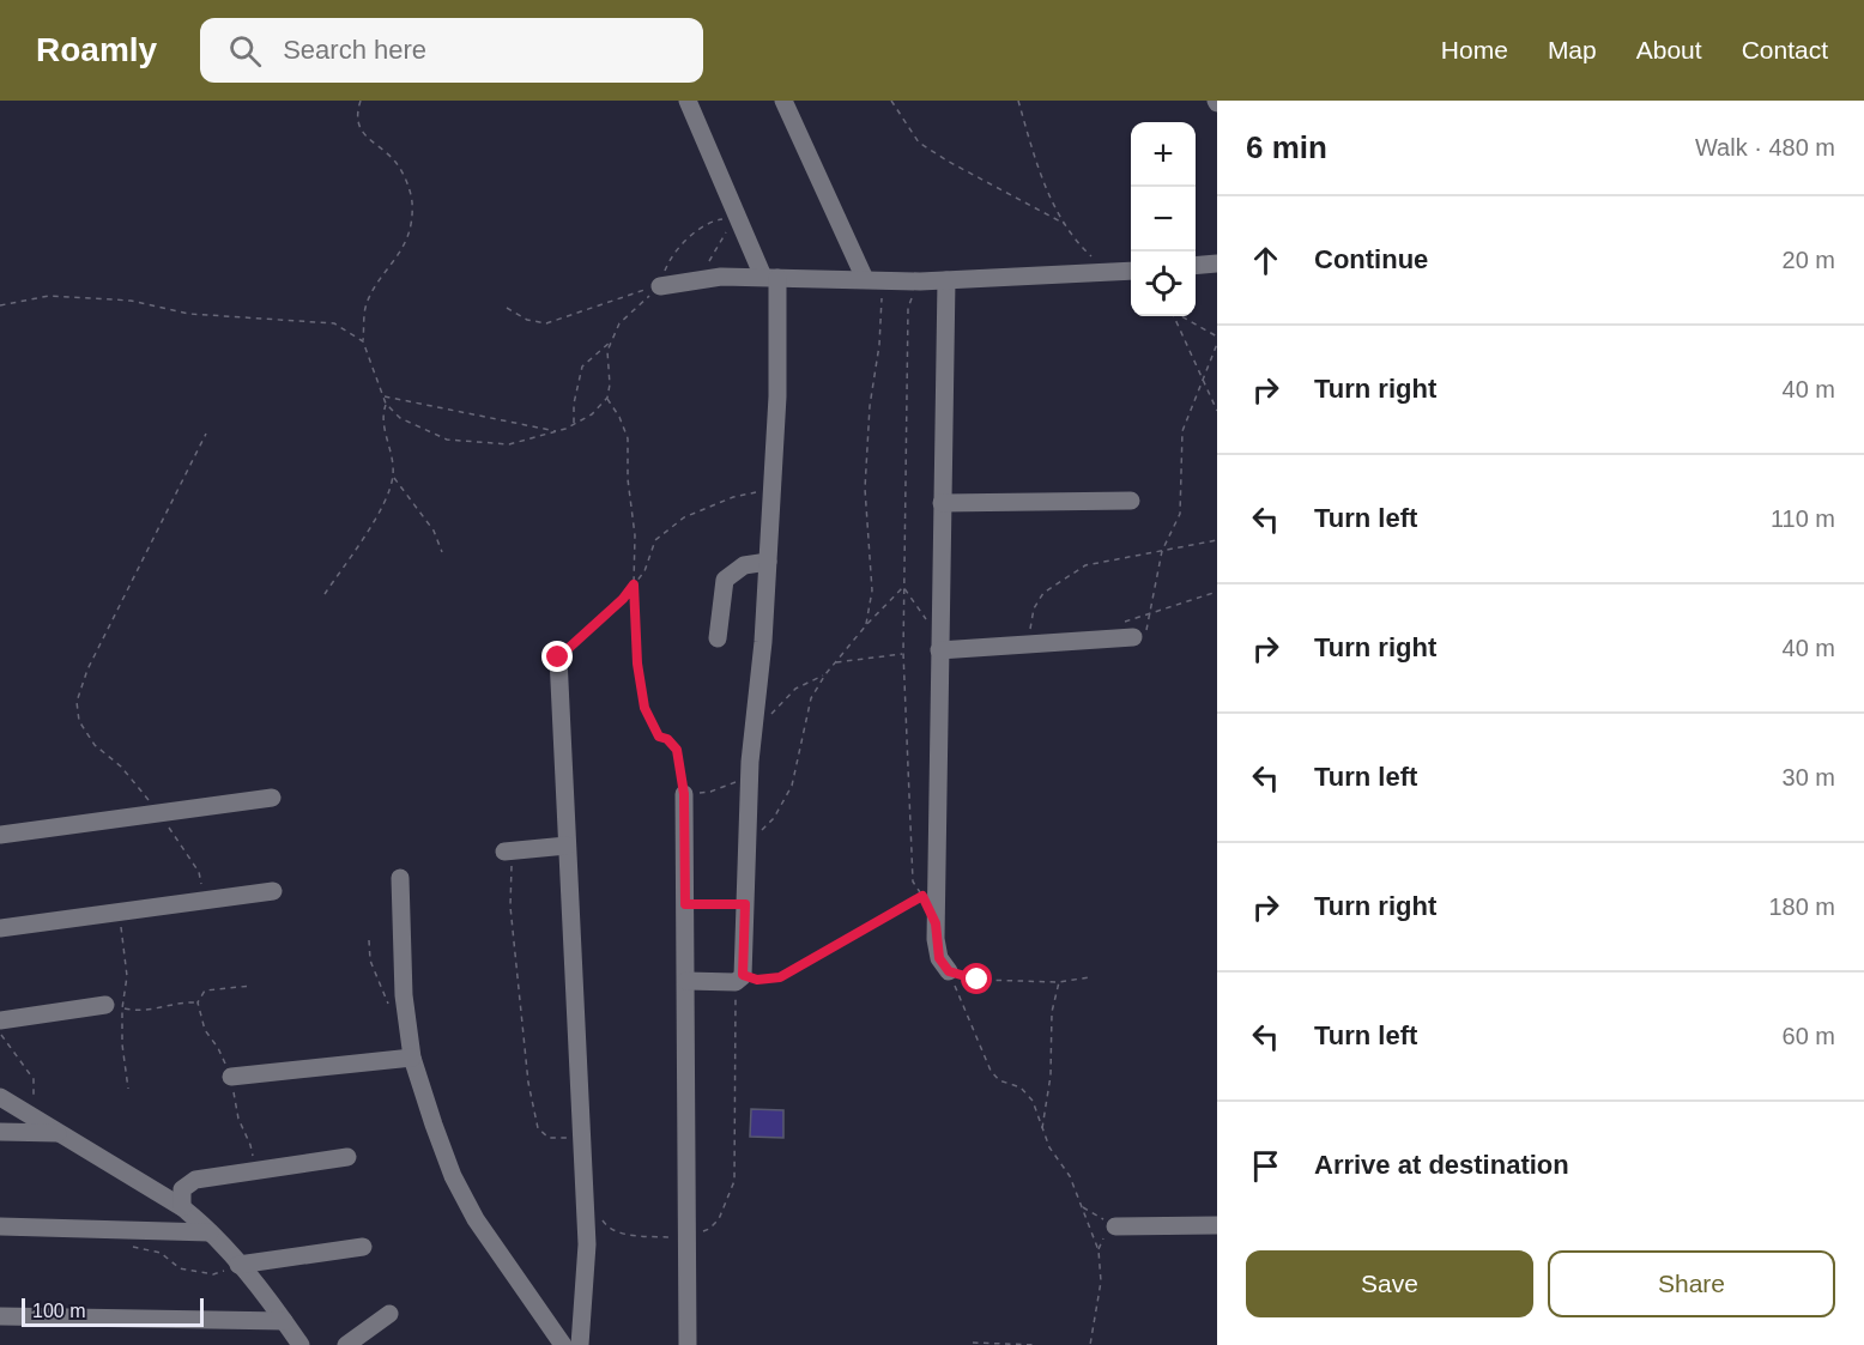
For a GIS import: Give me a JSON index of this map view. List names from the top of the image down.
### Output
{
  "scale_bar": "100 m",
  "page": {
    "header": "Roamly",
    "search": "Search here",
    "nav": [
      "Home",
      "Map",
      "About",
      "Contact"
    ],
    "heading": ["6 min", "Walk · 480 m"],
    "map_buttons": ["+", "−"],
    "list": [
      ["Continue", "20 m"],
      ["Turn right", "40 m"],
      ["Turn left", "110 m"],
      ["Turn right", "40 m"],
      ["Turn left", "30 m"],
      ["Turn right", "180 m"],
      ["Turn left", "60 m"],
      "Arrive at destination"
    ],
    "buttons": ["Save", "Share"],
    "scale": "100 m"
  }
}
